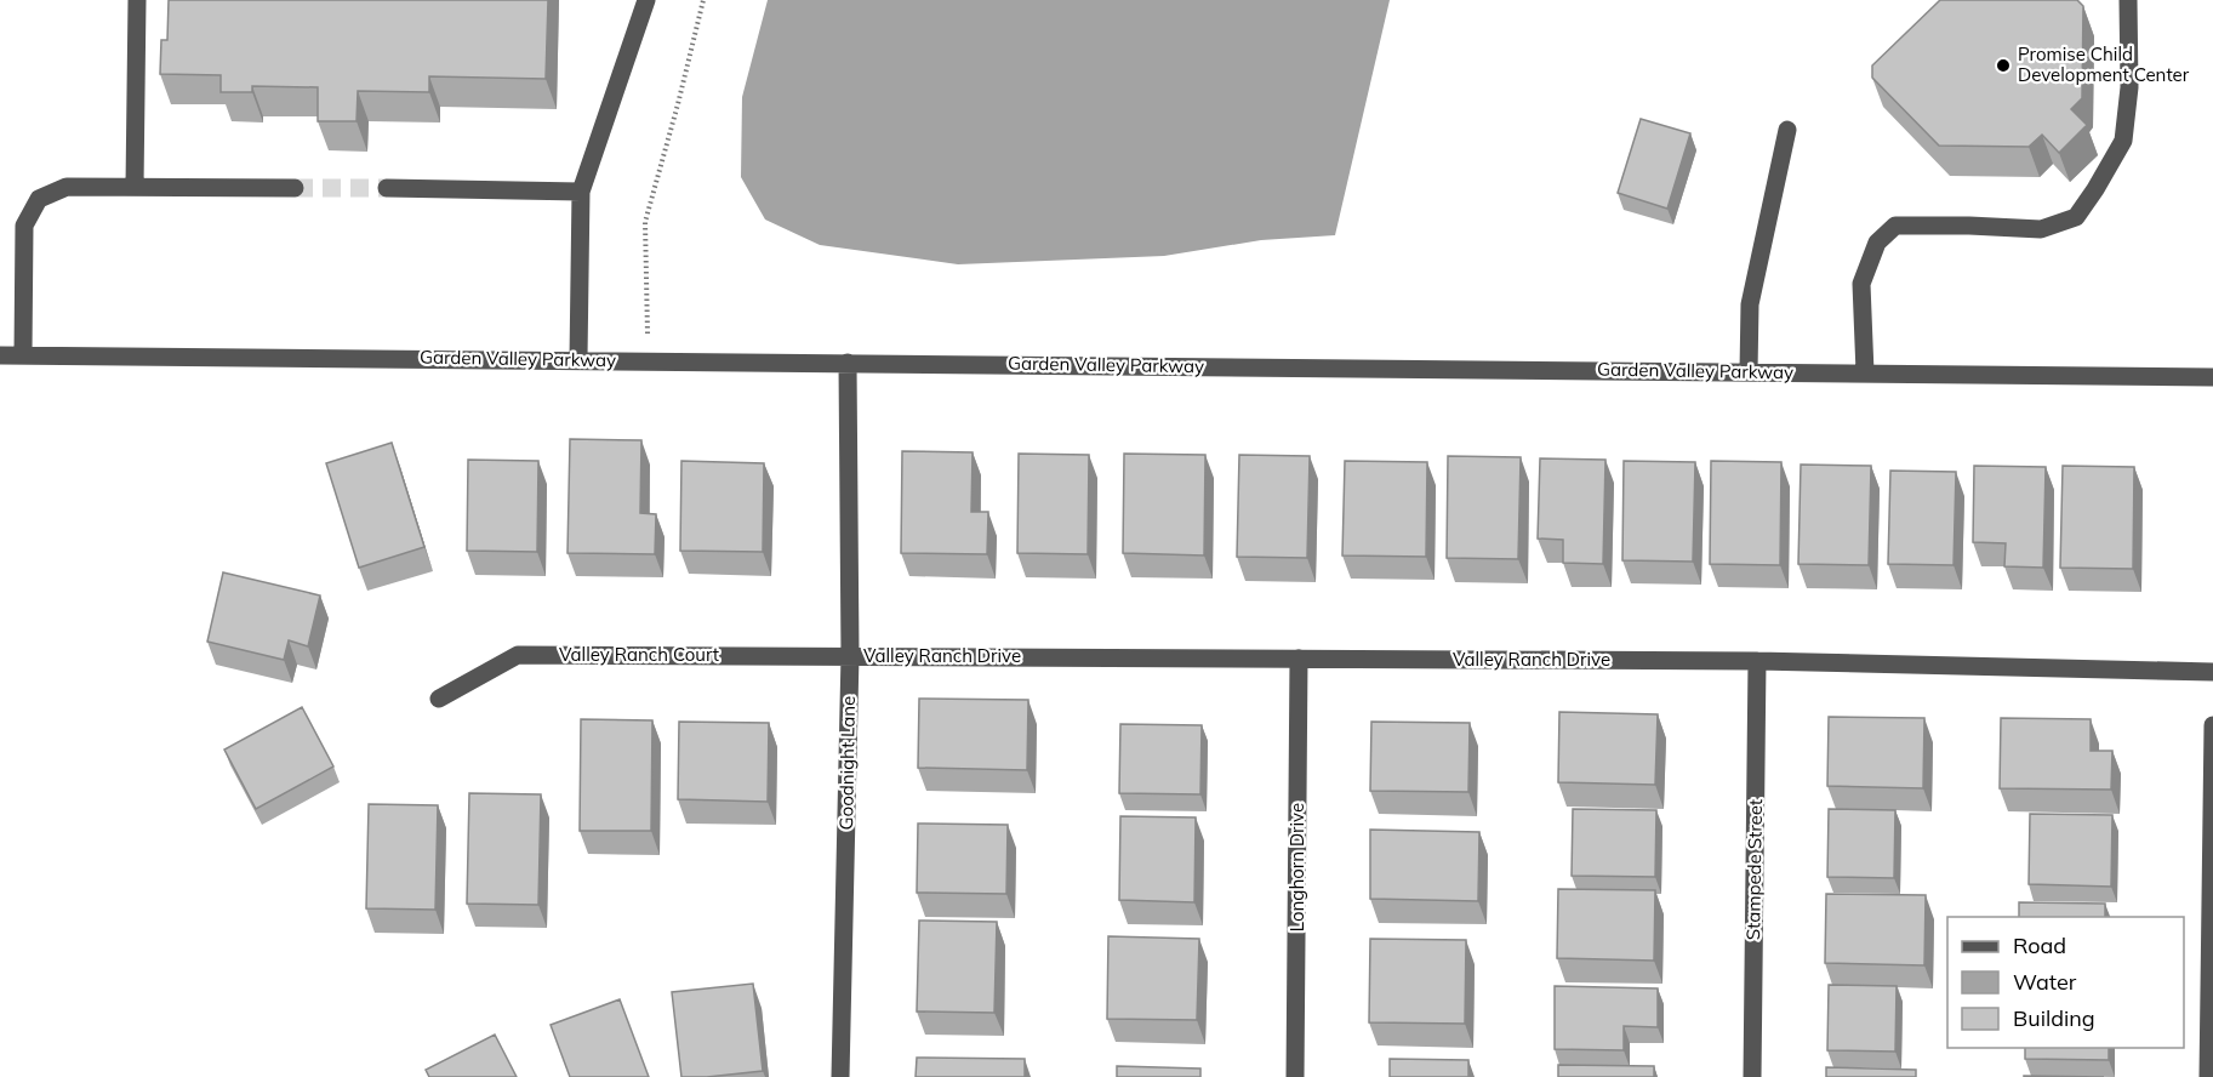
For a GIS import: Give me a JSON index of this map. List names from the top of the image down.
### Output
{
  "streets": {
    "street": [
      "Garden Valley Parkway",
      "Valley Ranch Court",
      "Valley Ranch Drive",
      "Goodnight Lane",
      "Longhorn Drive",
      "Stampede Street"
    ]
  },
  "crossings": [
    ["Garden Valley Parkway", "Goodnight Lane"],
    ["Valley Ranch Court", "Valley Ranch Drive"],
    ["Valley Ranch Court", "Goodnight Lane"],
    ["Valley Ranch Drive", "Goodnight Lane"],
    ["Valley Ranch Drive", "Longhorn Drive"],
    ["Valley Ranch Drive", "Stampede Street"]
  ],
  "places": ["Promise Child Development Center"],
  "legend": ["Road", "Water", "Building"]
}
